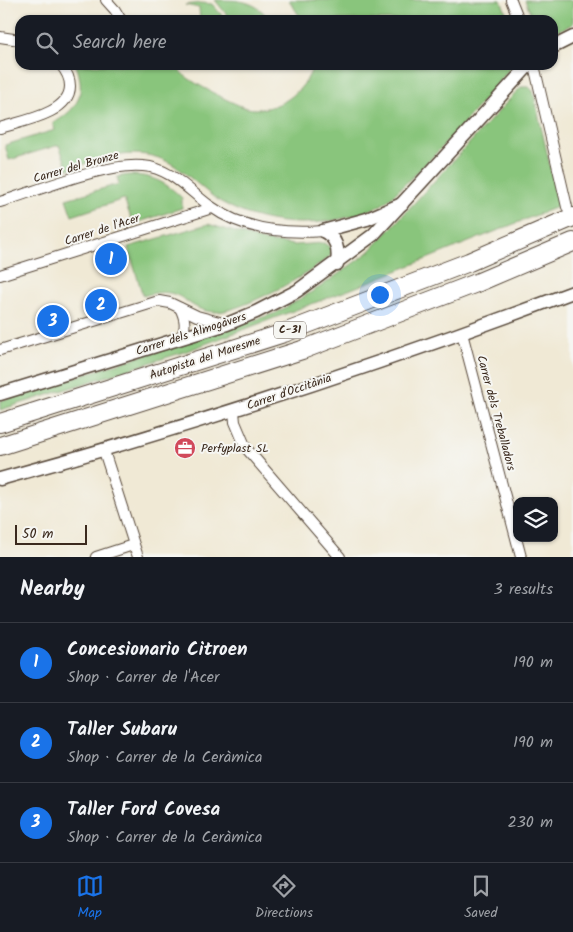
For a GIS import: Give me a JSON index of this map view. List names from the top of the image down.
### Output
{
  "streets": {
    "highway": ["C-31", "Autopista del Maresme"],
    "street": [
      "Carrer del Bronze",
      "Carrer de l'Acer",
      "Carrer dels Almogàvers",
      "Carrer d'Occitània",
      "Carrer dels Treballadors"
    ]
  },
  "crossings": [
    ["Carrer del Bronze", "Carrer de l'Acer"],
    ["Carrer d'Occitània", "Carrer dels Treballadors"]
  ],
  "places": {
    "office": ["Perfyplast SL"]
  },
  "scale_bar": "50 m",
  "page": {
    "search": "Search here",
    "pins": ["1", "2", "3"],
    "scale": "50 m",
    "heading": ["Nearby", "3 results"],
    "list": [
      {
        "mark": "1",
        "name": "Concesionario Citroen",
        "note": "Shop · Carrer de l'Acer",
        "value": "190 m"
      },
      {
        "mark": "2",
        "name": "Taller Subaru",
        "note": "Shop · Carrer de la Ceràmica",
        "value": "190 m"
      },
      {
        "mark": "3",
        "name": "Taller Ford Covesa",
        "note": "Shop · Carrer de la Ceràmica",
        "value": "230 m"
      }
    ],
    "nav": ["Map", "Directions", "Saved"]
  }
}
